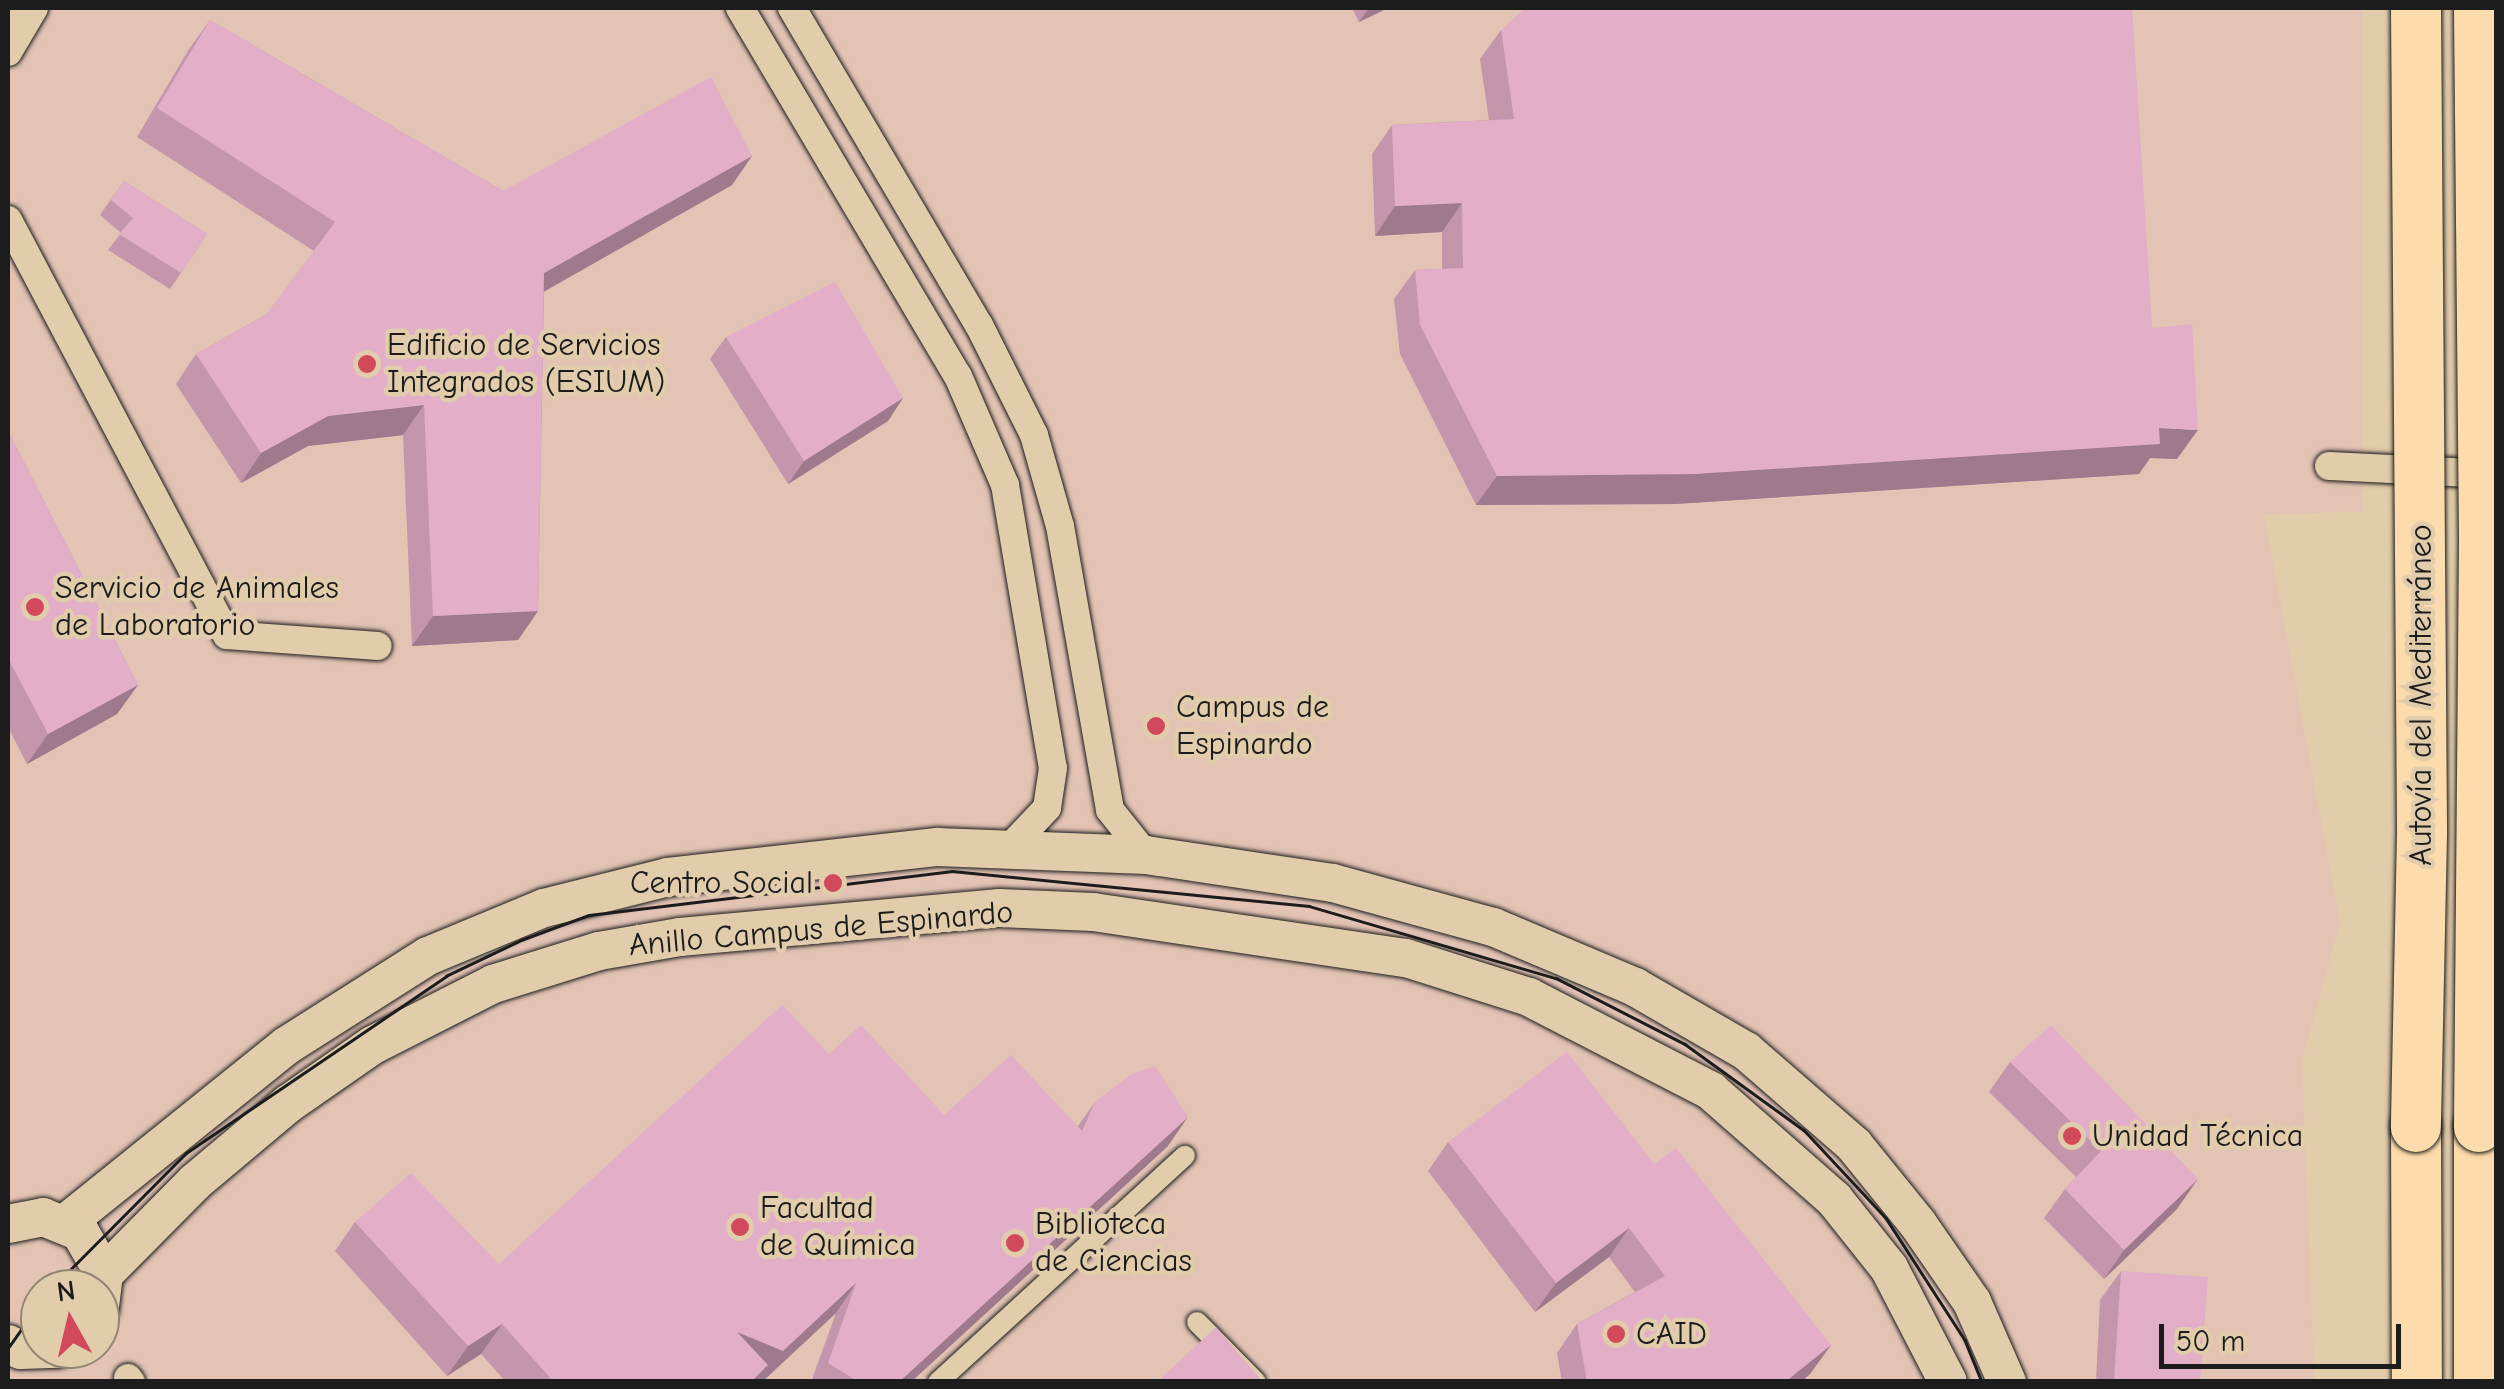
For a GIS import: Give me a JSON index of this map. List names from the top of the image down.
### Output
{
  "streets": {
    "highway": ["Autovía del Mediterráneo"],
    "main road": ["Anillo Campus de Espinardo"]
  },
  "places": [
    "Edificio de Servicios Integrados (ESIUM)",
    "Servicio de Animales de Laboratorio",
    "Campus de Espinardo",
    "Centro Social",
    "Unidad Técnica",
    "Facultad de Química",
    "Biblioteca de Ciencias",
    "CAID"
  ],
  "scale_bar": "50 m",
  "north": "top"
}
